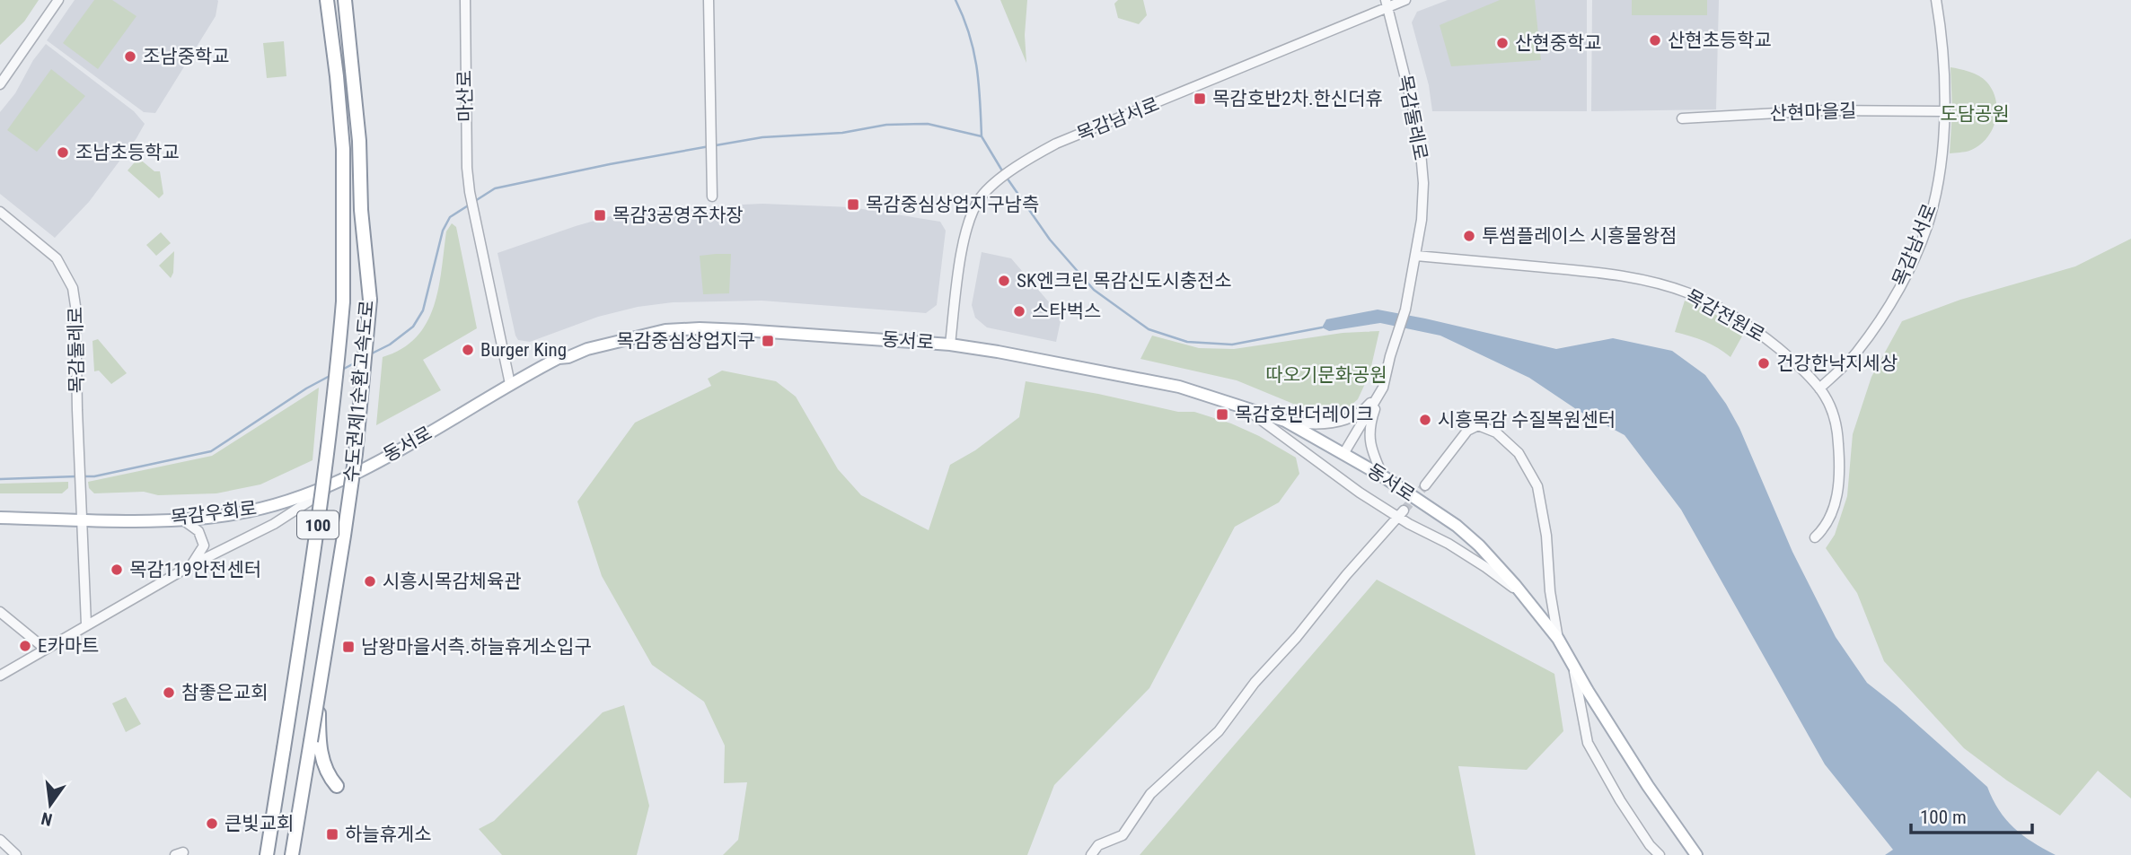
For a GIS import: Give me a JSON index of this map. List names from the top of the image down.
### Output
{
  "streets": {
    "highway": ["수도권제1순환고속도로", "100"],
    "main road": ["동서로", "목감우회로"],
    "street": [
      "마산로",
      "산현마을길",
      "목감둘레로",
      "목감남서로",
      "목감전원로"
    ]
  },
  "crossings": [
    ["마산로", "동서로"],
    ["산현마을길", "목감남서로"],
    ["목감둘레로", "목감남서로"],
    ["목감둘레로", "목감전원로"],
    ["목감둘레로", "목감우회로"],
    ["목감남서로", "목감전원로"],
    ["목감남서로", "동서로"],
    ["동서로", "목감우회로"]
  ],
  "parks": ["도담공원", "따오기문화공원"],
  "places": {
    "other": [
      "산현초등학교",
      "산현중학교",
      "조남중학교",
      "조남초등학교",
      "투썸플레이스 시흥물왕점",
      "SK엔크린 목감신도시충전소",
      "스타벅스",
      "Burger King",
      "건강한낙지세상",
      "시흥목감 수질복원센터",
      "목감119안전센터",
      "시흥시목감체육관",
      "E카마트",
      "참좋은교회",
      "큰빛교회"
    ],
    "transit": [
      "목감호반2차.한신더휴",
      "목감중심상업지구남측",
      "목감3공영주차장",
      "목감중심상업지구",
      "목감호반더레이크",
      "남왕마을서측.하늘휴게소입구",
      "하늘휴게소"
    ]
  },
  "scale_bar": "100 m",
  "north": "bottom"
}
